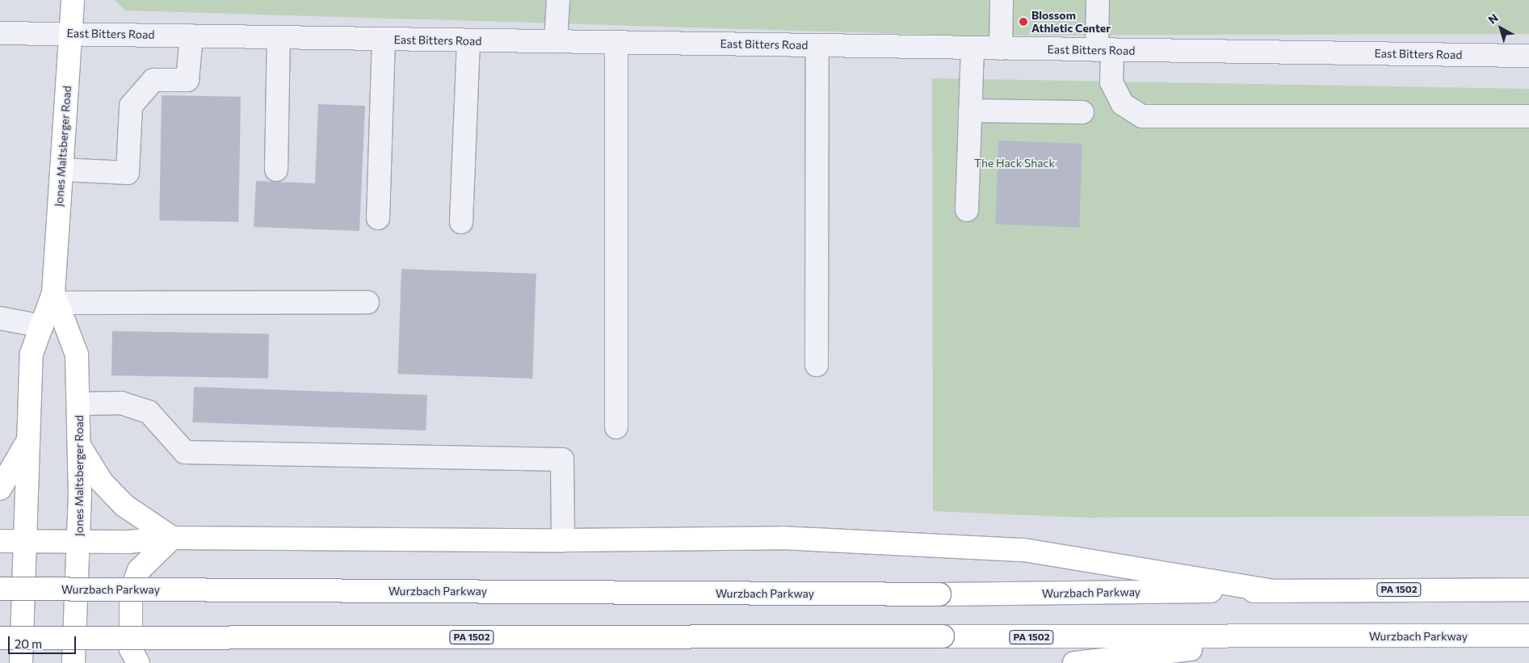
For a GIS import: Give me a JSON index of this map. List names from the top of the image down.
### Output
{
  "streets": {
    "main road": ["Jones Maltsberger Road", "Wurzbach Parkway", "PA 1502"],
    "street": ["East Bitters Road"]
  },
  "crossings": [
    ["East Bitters Road", "Jones Maltsberger Road"]
  ],
  "parks": ["The Hack Shack"],
  "places": ["Blossom Athletic Center"],
  "scale_bar": "20 m",
  "north": "top left"
}
